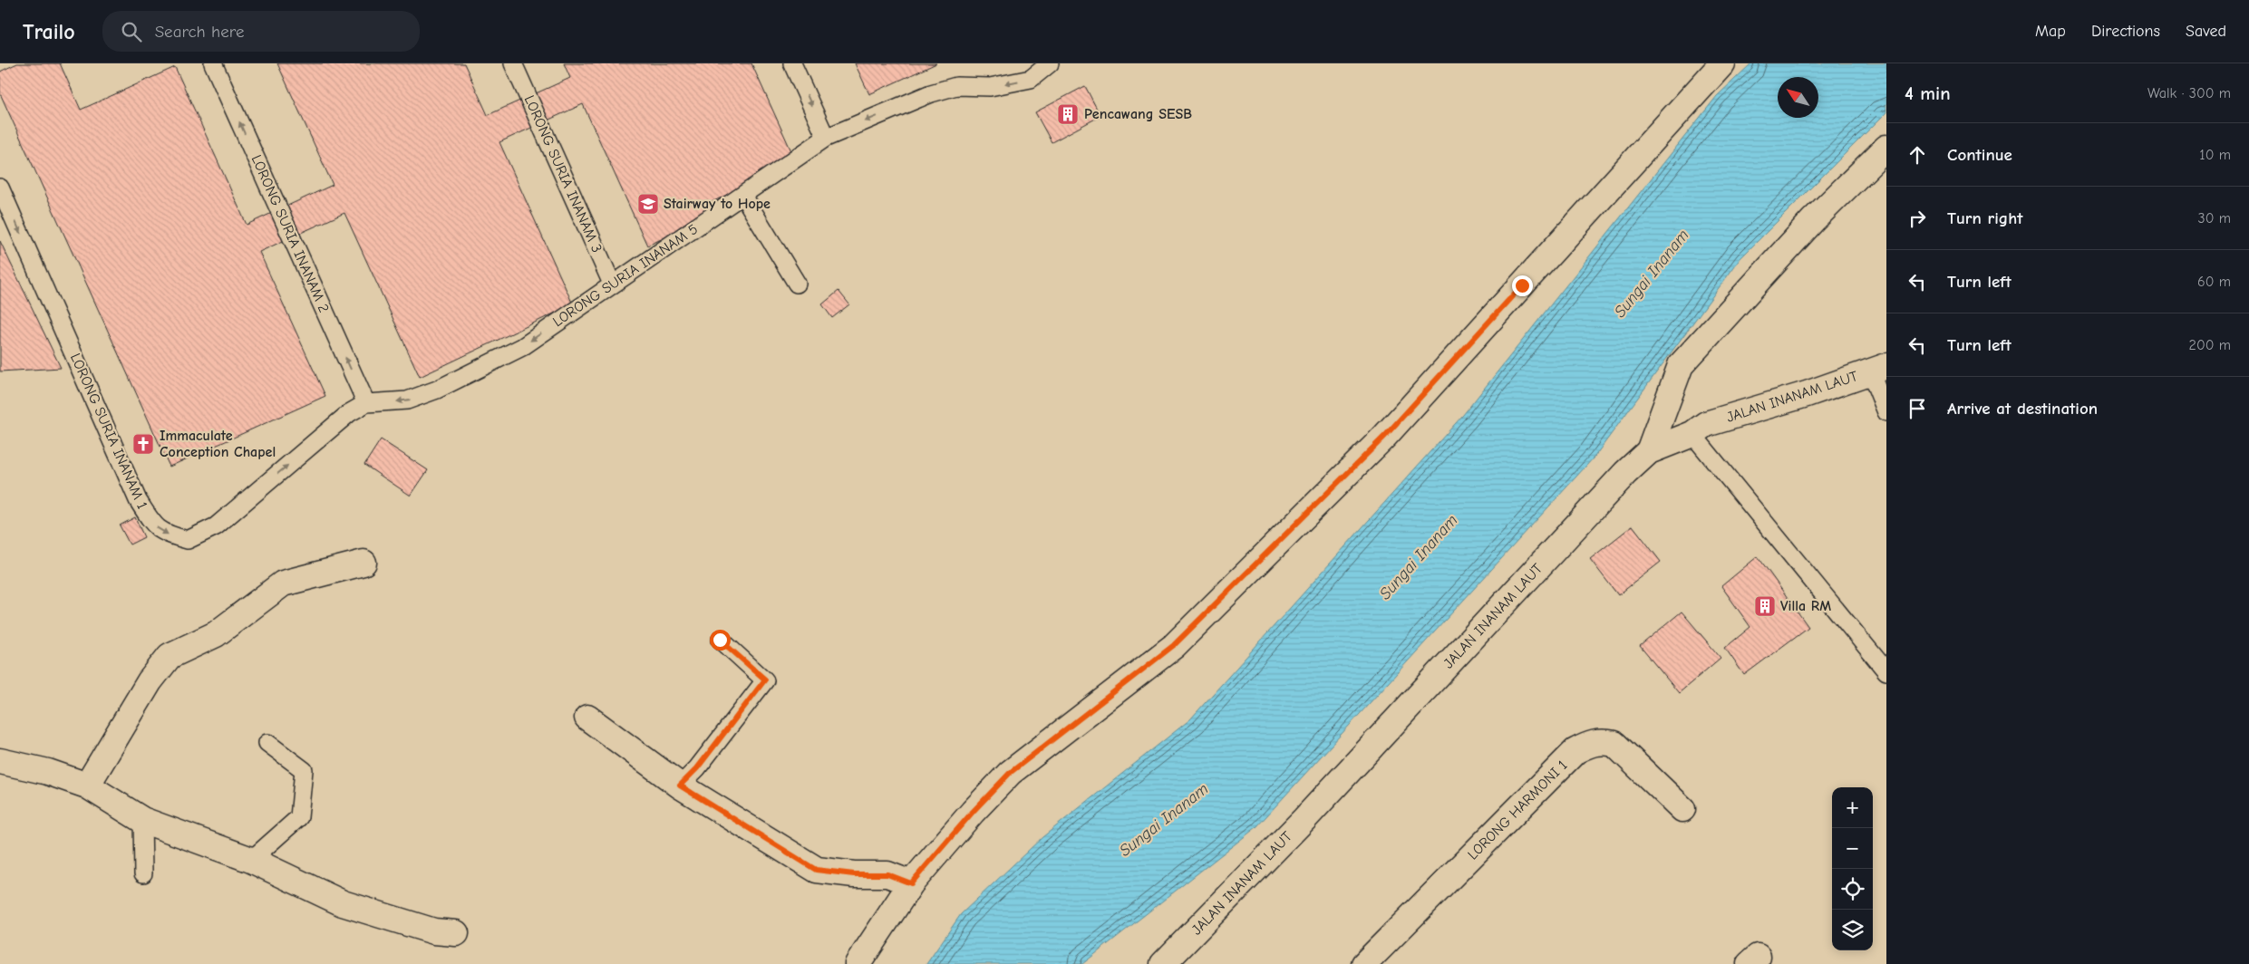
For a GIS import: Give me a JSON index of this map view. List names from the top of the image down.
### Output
{
  "streets": {
    "street": ["JALAN INANAM LAUT", "LORONG HARMONI 1"],
    "lane": [
      "LORONG SURIA INANAM 3",
      "LORONG SURIA INANAM 2",
      "LORONG SURIA INANAM 5",
      "LORONG SURIA INANAM 1"
    ]
  },
  "crossings": [
    ["LORONG SURIA INANAM 3", "LORONG SURIA INANAM 5"],
    ["LORONG SURIA INANAM 2", "LORONG SURIA INANAM 5"],
    ["LORONG SURIA INANAM 2", "LORONG SURIA INANAM 1"],
    ["LORONG SURIA INANAM 5", "LORONG SURIA INANAM 1"]
  ],
  "one_way": ["LORONG SURIA INANAM 2", "LORONG SURIA INANAM 5"],
  "water": ["Sungai Inanam"],
  "places": {
    "building": ["Pencawang SESB", "Villa RM"],
    "school or university": ["Stairway to Hope"],
    "church": ["Immaculate Conception Chapel"]
  },
  "north": "top left",
  "page": {
    "header": "Trailo",
    "search": "Search here",
    "nav": ["Map", "Directions", "Saved"],
    "heading": ["4 min", "Walk · 300 m"],
    "list": [
      ["Continue", "10 m"],
      ["Turn right", "30 m"],
      ["Turn left", "60 m"],
      ["Turn left", "200 m"],
      "Arrive at destination"
    ],
    "map_buttons": ["+", "−"]
  }
}
